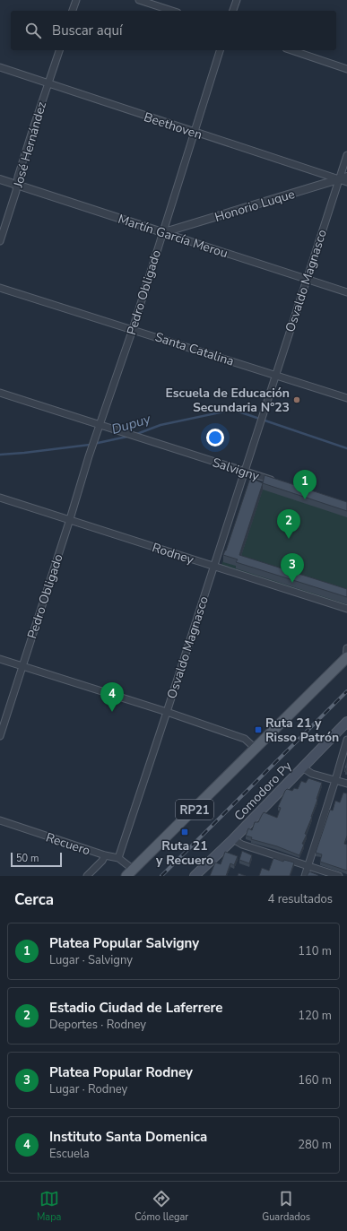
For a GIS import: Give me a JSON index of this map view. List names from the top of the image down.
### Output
{
  "streets": {
    "main road": ["Comodoro Py", "RP21"],
    "street": [
      "Beethoven",
      "José Hernández",
      "Honorio Luque",
      "Martín García Merou",
      "Osvaldo Magnasco",
      "Pedro Obligado",
      "Santa Catalina",
      "Salvigny",
      "Rodney",
      "Recuero"
    ]
  },
  "crossings": [
    ["Beethoven", "José Hernández"],
    ["Beethoven", "Honorio Luque"],
    ["Beethoven", "Osvaldo Magnasco"],
    ["Beethoven", "Pedro Obligado"],
    ["José Hernández", "Martín García Merou"],
    ["Honorio Luque", "Martín García Merou"],
    ["Honorio Luque", "Osvaldo Magnasco"],
    ["Honorio Luque", "Pedro Obligado"],
    ["Martín García Merou", "Osvaldo Magnasco"],
    ["Martín García Merou", "Pedro Obligado"],
    ["Osvaldo Magnasco", "Santa Catalina"],
    ["Osvaldo Magnasco", "Salvigny"],
    ["Osvaldo Magnasco", "Rodney"],
    ["Osvaldo Magnasco", "Recuero"],
    ["Pedro Obligado", "Santa Catalina"],
    ["Pedro Obligado", "Salvigny"],
    ["Pedro Obligado", "Rodney"],
    ["RP21", "Recuero"]
  ],
  "water": ["Dupuy"],
  "places": {
    "other": ["Escuela de Educación Secundaria Nº23"],
    "transit": ["Ruta 21 y Risso Patrón", "Ruta 21 y Recuero"]
  },
  "scale_bar": "50 m",
  "page": {
    "search": "Buscar aquí",
    "pins": [
      "1",
      "2",
      "3",
      "4"
    ],
    "scale": "50 m",
    "heading": ["Cerca", "4 resultados"],
    "list": [
      {
        "mark": "1",
        "name": "Platea Popular Salvigny",
        "note": "Lugar · Salvigny",
        "value": "110 m"
      },
      {
        "mark": "2",
        "name": "Estadio Ciudad de Laferrere",
        "note": "Deportes · Rodney",
        "value": "120 m"
      },
      {
        "mark": "3",
        "name": "Platea Popular Rodney",
        "note": "Lugar · Rodney",
        "value": "160 m"
      },
      {
        "mark": "4",
        "name": "Instituto Santa Domenica",
        "note": "Escuela",
        "value": "280 m"
      }
    ],
    "nav": ["Mapa", "Cómo llegar", "Guardados"]
  }
}
